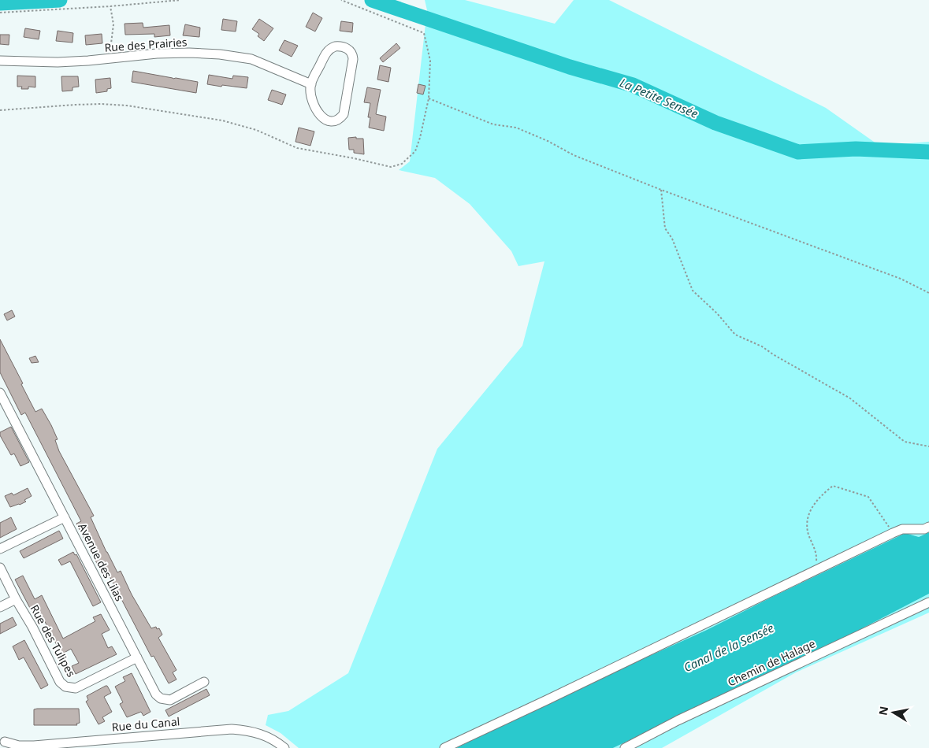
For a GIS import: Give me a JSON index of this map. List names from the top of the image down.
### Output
{
  "streets": {
    "street": [
      "Rue des Prairies",
      "Avenue des Lilas",
      "Rue des Tulipes",
      "Chemin de Halage",
      "Rue du Canal"
    ]
  },
  "crossings": [
    ["Avenue des Lilas", "Rue des Tulipes"]
  ],
  "water": ["La Petite Sensée", "Canal de la Sensée"],
  "north": "left"
}
